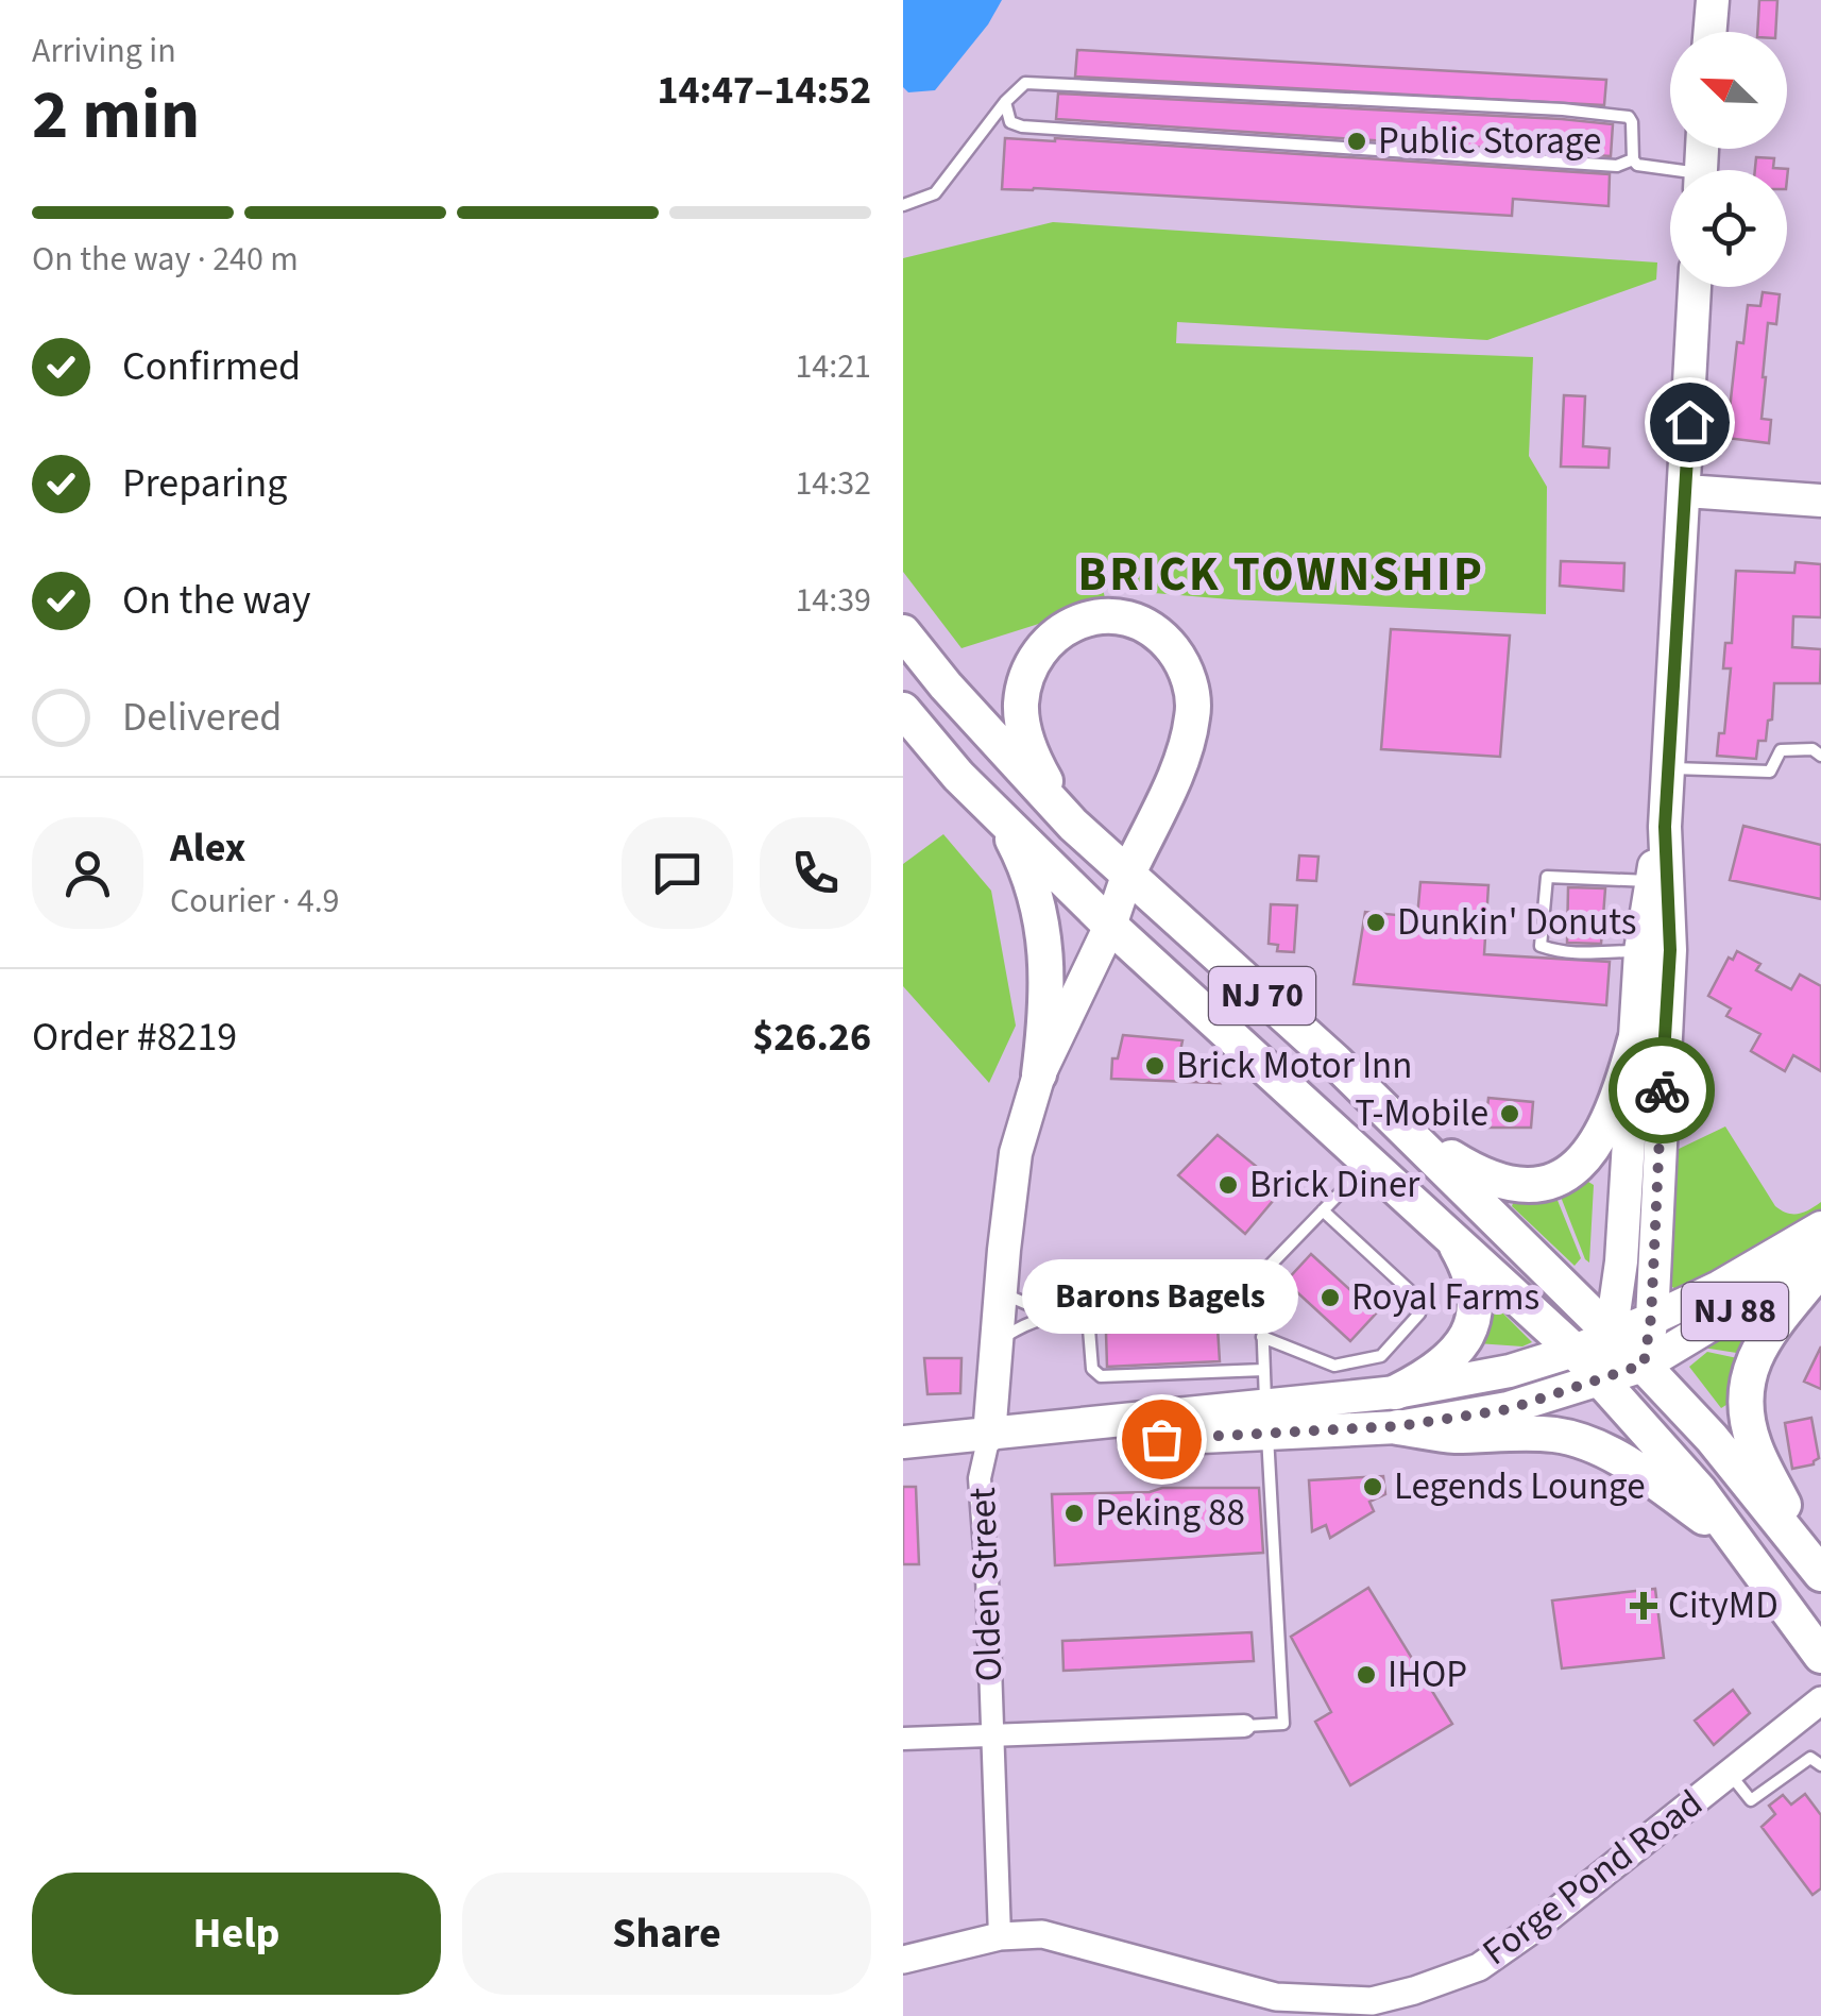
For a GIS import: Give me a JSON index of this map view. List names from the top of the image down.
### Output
{
  "streets": {
    "highway": ["NJ 70"],
    "main road": ["NJ 88", "Olden Street"],
    "street": ["Forge Pond Road"]
  },
  "crossings": [
    ["NJ 70", "NJ 88"],
    ["NJ 70", "Olden Street"],
    ["NJ 88", "Olden Street"],
    ["Olden Street", "Forge Pond Road"]
  ],
  "districts": ["BRICK TOWNSHIP"],
  "places": {
    "other": [
      "Public Storage",
      "Dunkin' Donuts",
      "Brick Motor Inn",
      "T-Mobile",
      "Brick Diner",
      "Royal Farms",
      "Barons Bagels",
      "Legends Lounge",
      "Peking 88",
      "IHOP"
    ],
    "health": ["CityMD"]
  },
  "north": "top left",
  "page": {
    "heading": ["2 min", "Arriving in", "14:47–14:52"],
    "panel": [
      "Alex",
      "Courier · 4.9",
      "Order #8219",
      "$26.26"
    ],
    "bar": "On the way · 240 m",
    "list": [
      ["Confirmed", "14:21"],
      ["Preparing", "14:32"],
      ["On the way", "14:39"],
      "Delivered"
    ],
    "bubble": "Barons Bagels",
    "buttons": ["Help", "Share"]
  }
}
